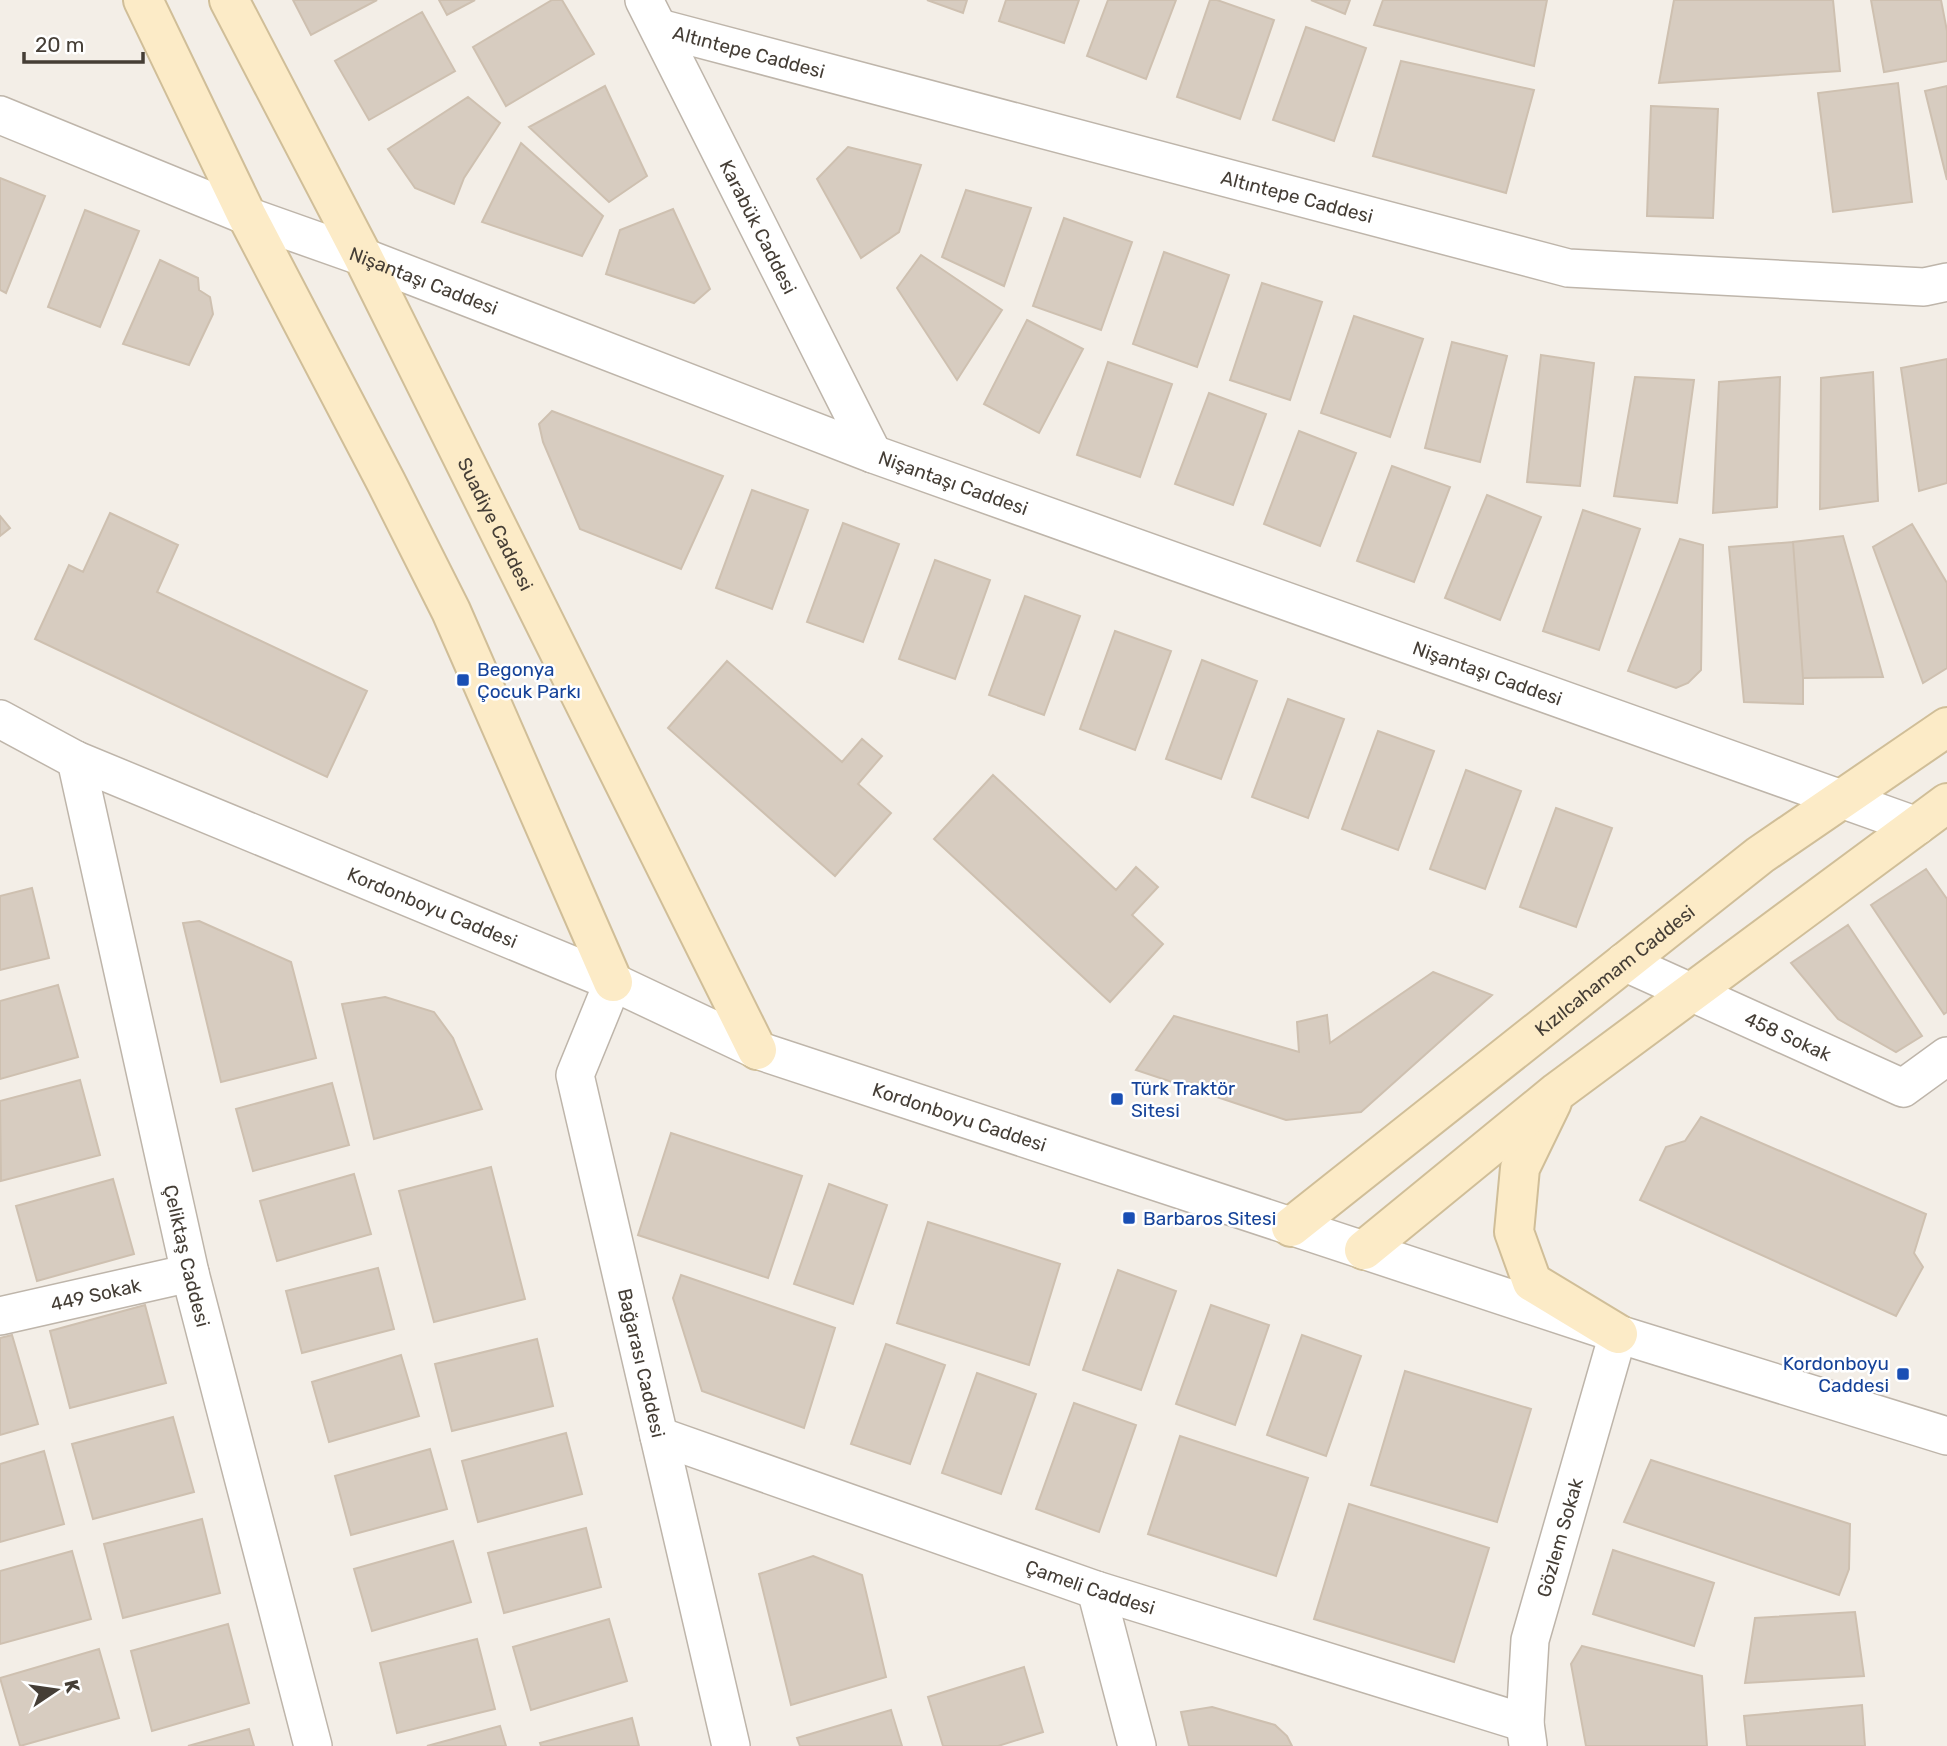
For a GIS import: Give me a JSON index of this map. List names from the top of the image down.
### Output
{
  "streets": {
    "main road": ["Suadiye Caddesi", "Kızılcahamam Caddesi"],
    "street": [
      "Altıntepe Caddesi",
      "Karabük Caddesi",
      "Nişantaşı Caddesi",
      "Kordonboyu Caddesi",
      "458 Sokak",
      "Çeliktaş Caddesi",
      "449 Sokak",
      "Bağarası Caddesi",
      "Gözlem Sokak",
      "Çameli Caddesi"
    ]
  },
  "crossings": [
    ["Altıntepe Caddesi", "Karabük Caddesi"],
    ["Karabük Caddesi", "Nişantaşı Caddesi"],
    ["Nişantaşı Caddesi", "Suadiye Caddesi"],
    ["Nişantaşı Caddesi", "Kızılcahamam Caddesi"],
    ["Suadiye Caddesi", "Kordonboyu Caddesi"],
    ["Kordonboyu Caddesi", "Kızılcahamam Caddesi"],
    ["Kordonboyu Caddesi", "Çeliktaş Caddesi"],
    ["Kordonboyu Caddesi", "Bağarası Caddesi"],
    ["Kordonboyu Caddesi", "Gözlem Sokak"],
    ["Kızılcahamam Caddesi", "458 Sokak"],
    ["Çeliktaş Caddesi", "449 Sokak"],
    ["Bağarası Caddesi", "Çameli Caddesi"],
    ["Gözlem Sokak", "Çameli Caddesi"]
  ],
  "places": {
    "transit": [
      "Begonya Çocuk Parkı",
      "Türk Traktör Sitesi",
      "Barbaros Sitesi",
      "Kordonboyu Caddesi"
    ]
  },
  "scale_bar": "20 m",
  "north": "right"
}
